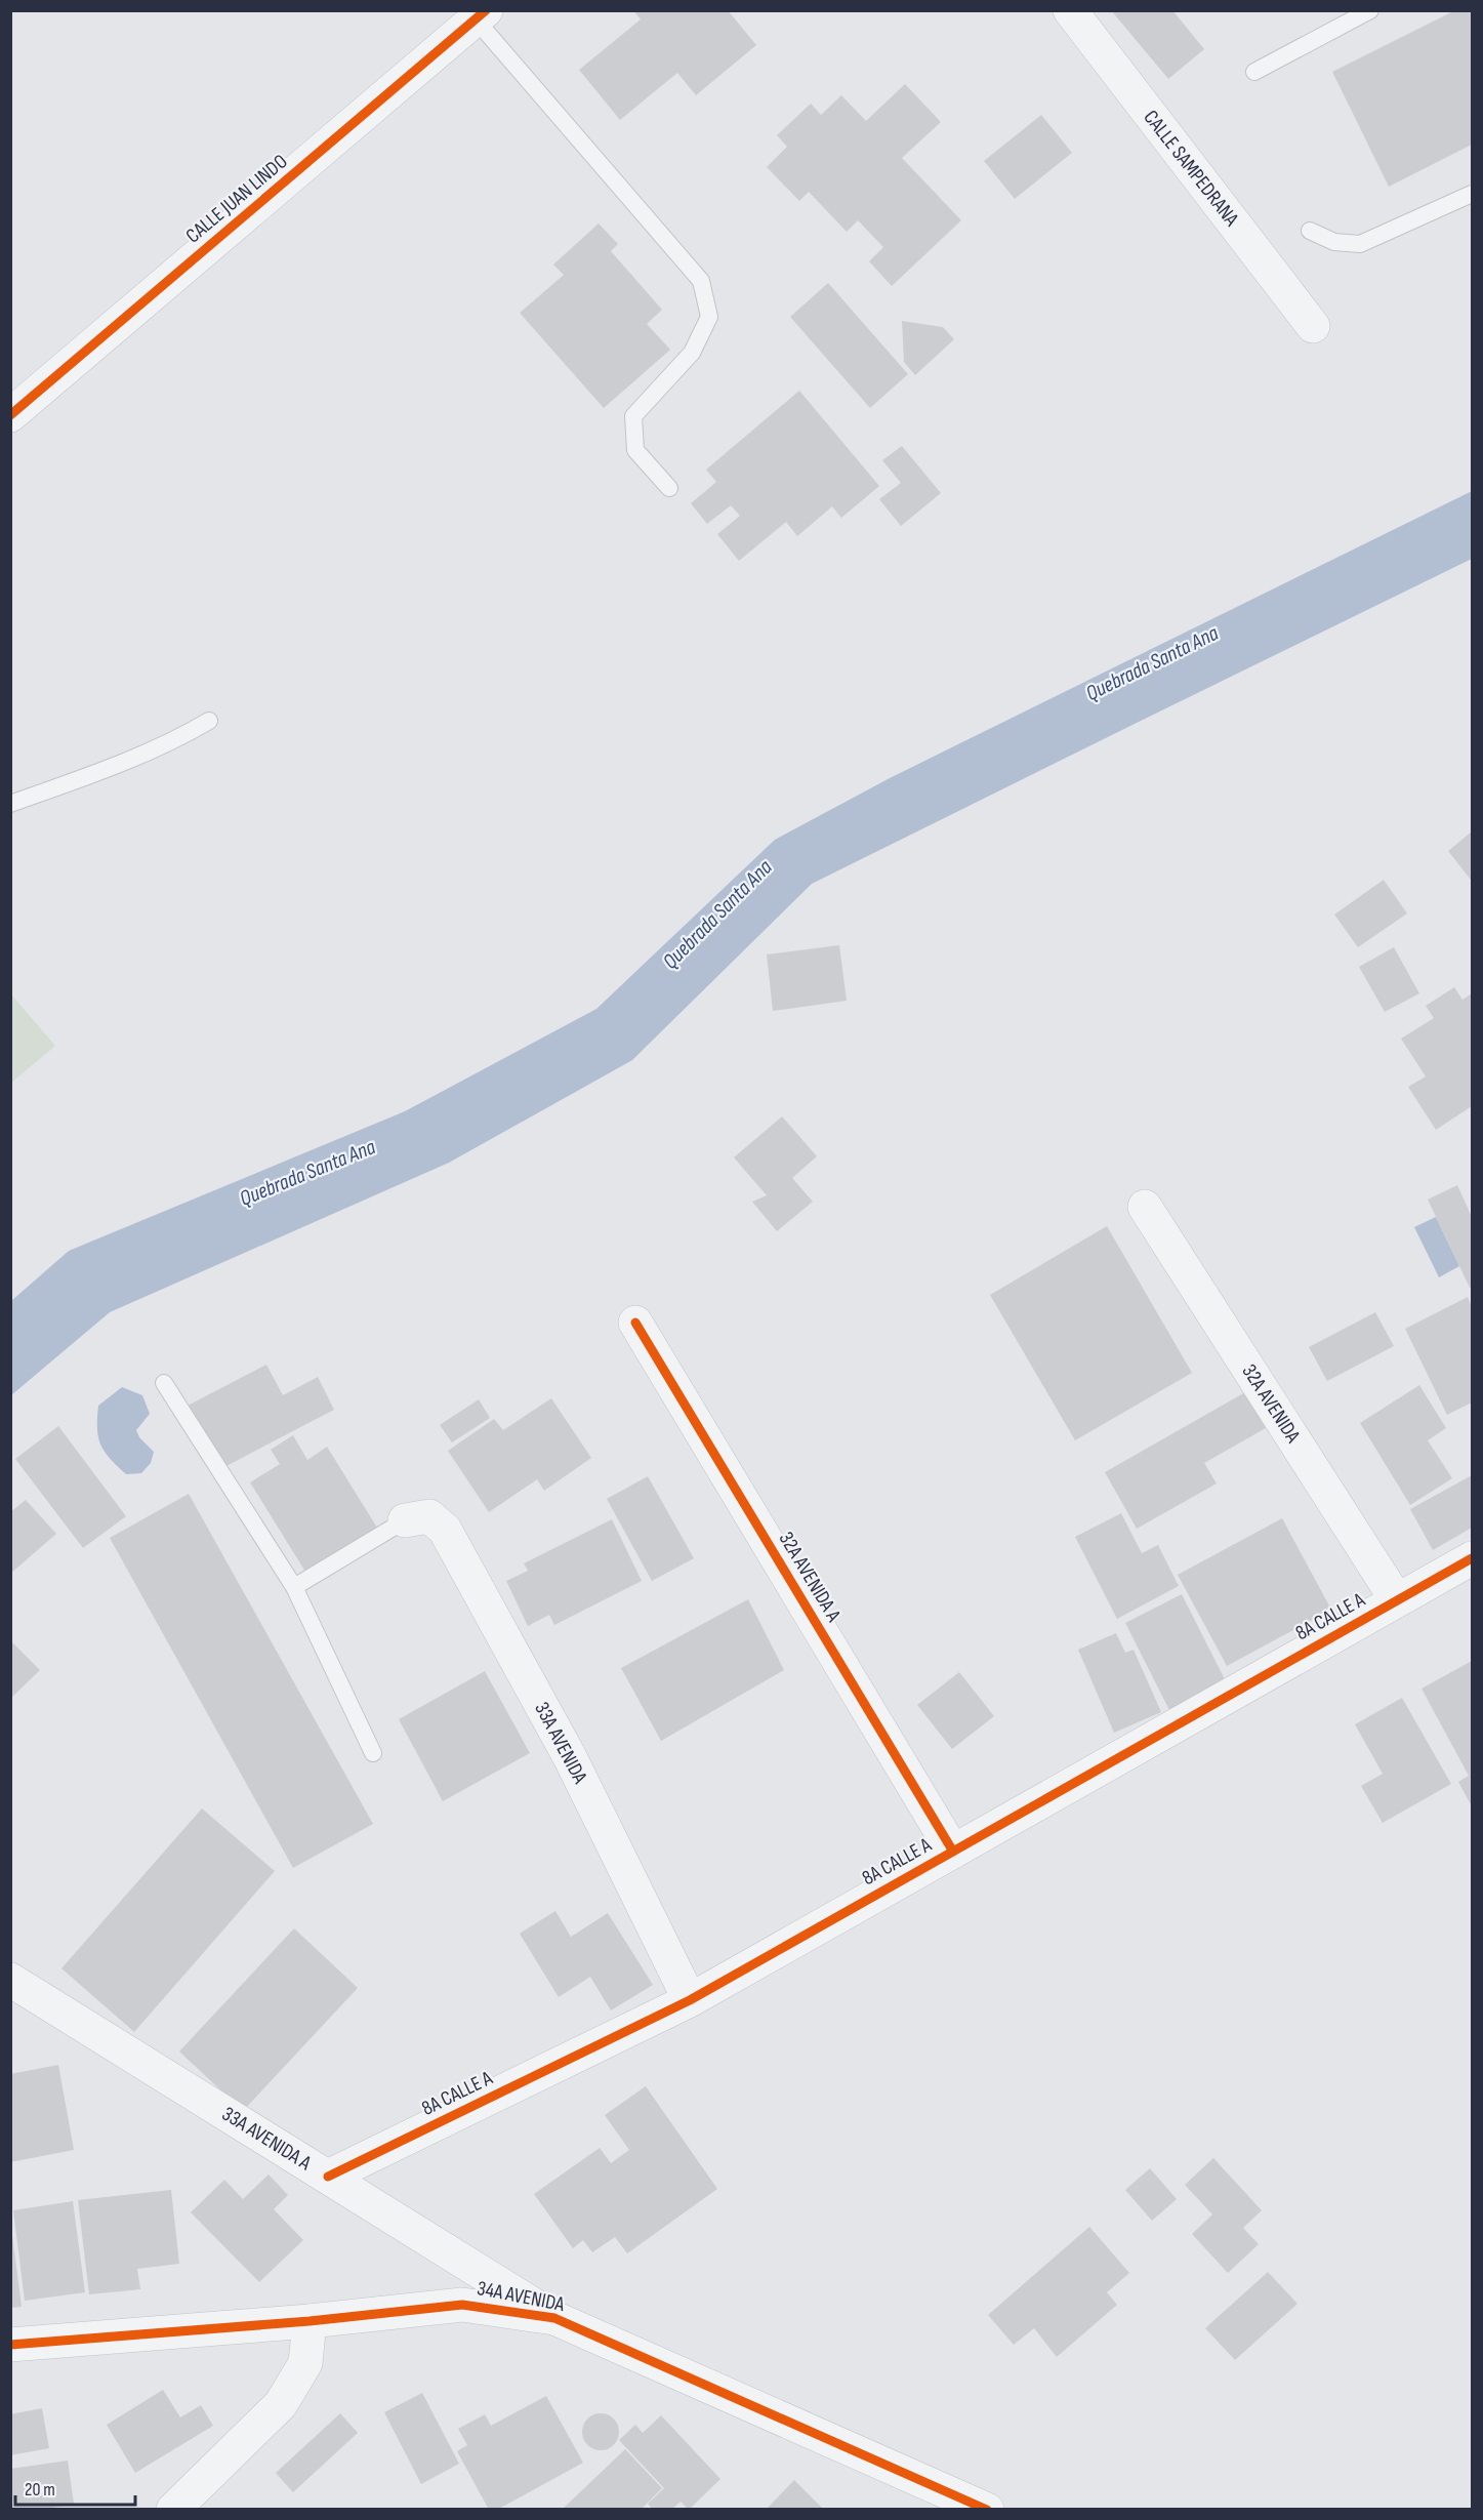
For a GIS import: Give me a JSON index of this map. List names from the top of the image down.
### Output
{
  "streets": {
    "street": [
      "CALLE SAMPEDRANA",
      "CALLE JUAN LINDO",
      "32A AVENIDA",
      "32A AVENIDA A",
      "8A CALLE A",
      "33A AVENIDA",
      "33A AVENIDA A",
      "34A AVENIDA"
    ]
  },
  "crossings": [
    ["32A AVENIDA", "8A CALLE A"],
    ["32A AVENIDA A", "8A CALLE A"],
    ["8A CALLE A", "33A AVENIDA"],
    ["8A CALLE A", "33A AVENIDA A"],
    ["33A AVENIDA A", "34A AVENIDA"]
  ],
  "water": ["Quebrada Santa Ana"],
  "scale_bar": "20 m"
}
